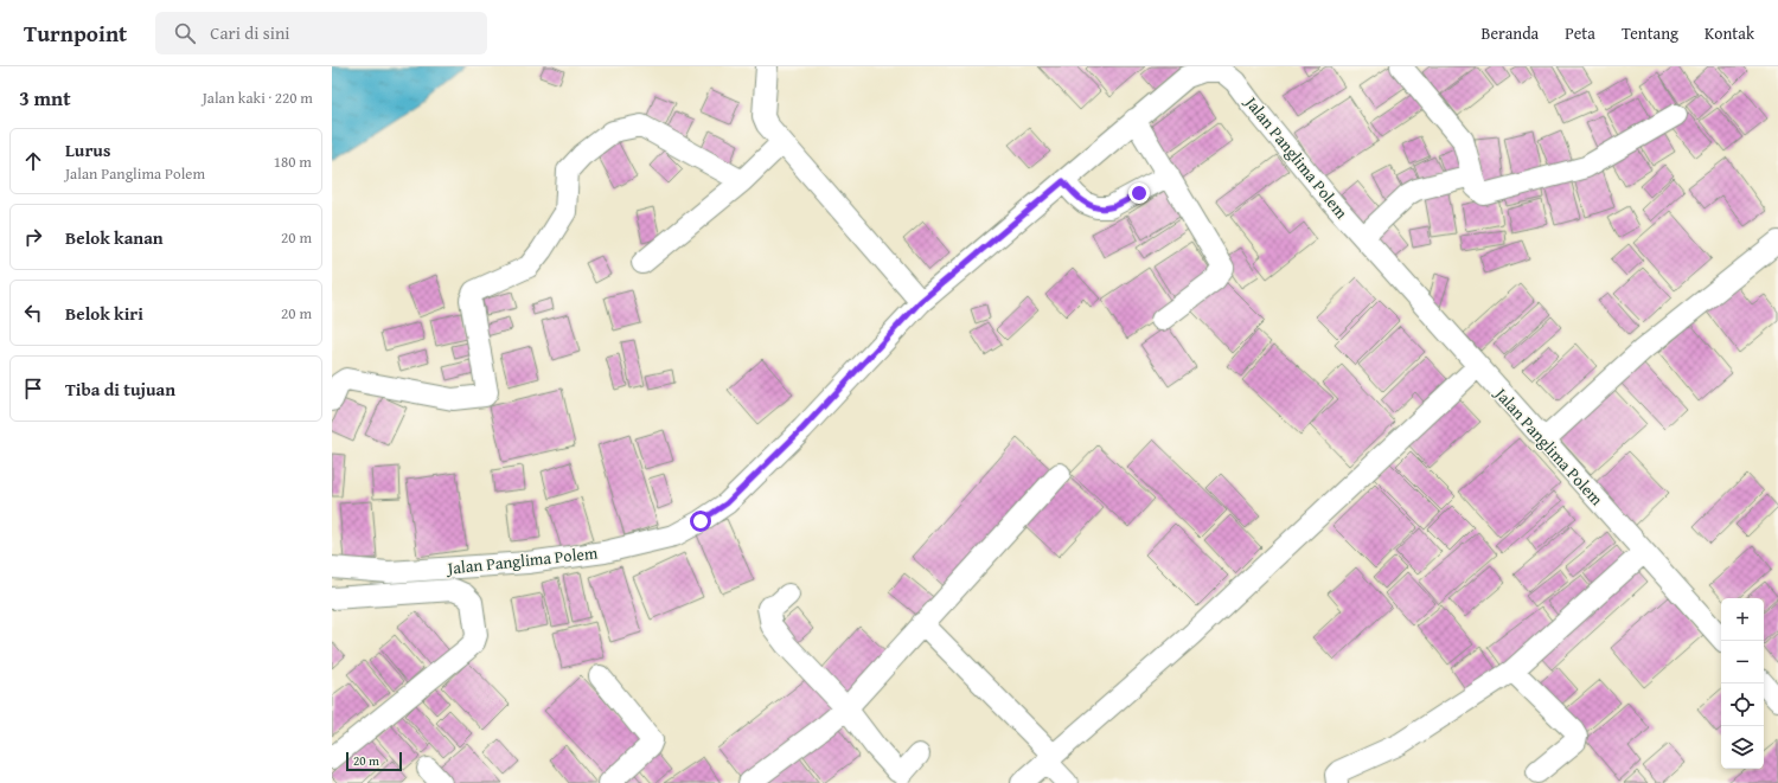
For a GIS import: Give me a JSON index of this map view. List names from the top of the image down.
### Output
{
  "streets": {
    "street": ["Jalan Panglima Polem"]
  },
  "scale_bar": "20 m",
  "page": {
    "header": "Turnpoint",
    "search": "Cari di sini",
    "nav": [
      "Beranda",
      "Peta",
      "Tentang",
      "Kontak"
    ],
    "heading": ["3 mnt", "Jalan kaki · 220 m"],
    "list": [
      ["Lurus", "Jalan Panglima Polem", "180 m"],
      ["Belok kanan", "20 m"],
      ["Belok kiri", "20 m"],
      "Tiba di tujuan"
    ],
    "map_buttons": ["+", "−"],
    "scale": "20 m"
  }
}
